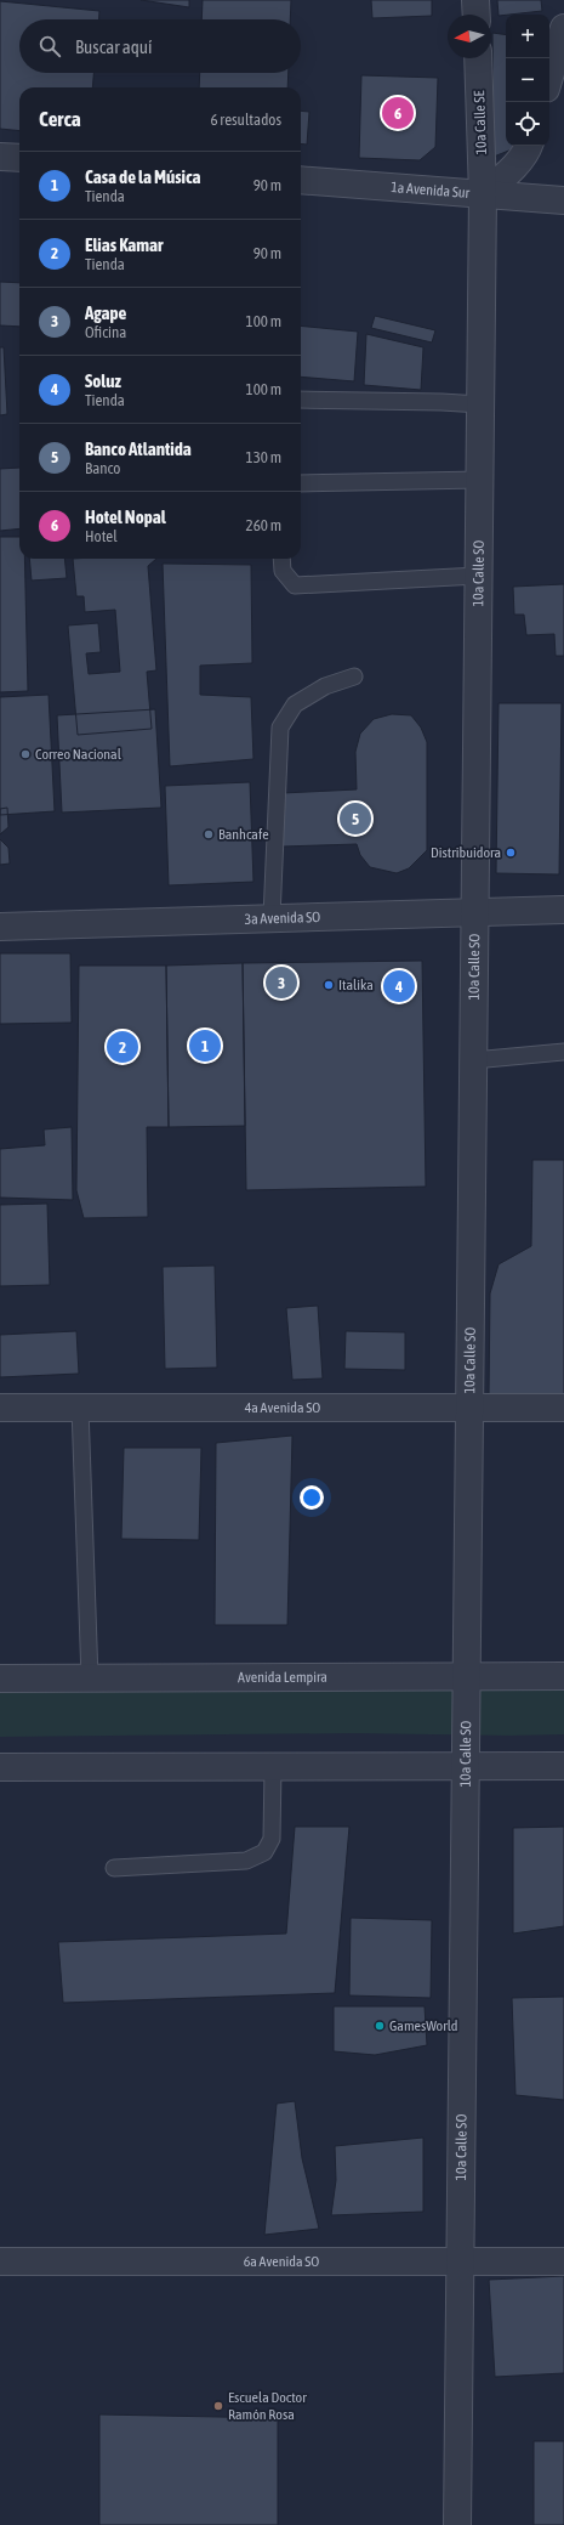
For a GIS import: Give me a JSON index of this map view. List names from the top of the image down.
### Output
{
  "streets": {
    "street": [
      "10a Calle SE",
      "1a Avenida Sur",
      "10a Calle SO",
      "3a Avenida SO",
      "4a Avenida SO",
      "Avenida Lempira",
      "6a Avenida SO"
    ]
  },
  "crossings": [
    ["10a Calle SE", "1a Avenida Sur"],
    ["10a Calle SE", "10a Calle SO"],
    ["1a Avenida Sur", "10a Calle SO"],
    ["10a Calle SO", "3a Avenida SO"],
    ["10a Calle SO", "4a Avenida SO"],
    ["10a Calle SO", "Avenida Lempira"],
    ["10a Calle SO", "6a Avenida SO"]
  ],
  "places": [
    "Correo Nacional",
    "Banhcafe",
    "Distribuidora",
    "Italika",
    "GamesWorld",
    "Escuela Doctor Ramón Rosa"
  ],
  "north": "left",
  "page": {
    "map_buttons": ["+", "−"],
    "search": "Buscar aquí",
    "heading": ["Cerca", "6 resultados"],
    "pins": [
      "6",
      "5",
      "3",
      "4",
      "1",
      "2"
    ],
    "list": [
      {
        "mark": "1",
        "name": "Casa de la Música",
        "note": "Tienda",
        "value": "90 m"
      },
      {
        "mark": "2",
        "name": "Elias Kamar",
        "note": "Tienda",
        "value": "90 m"
      },
      {
        "mark": "3",
        "name": "Agape",
        "note": "Oficina",
        "value": "100 m"
      },
      {
        "mark": "4",
        "name": "Soluz",
        "note": "Tienda",
        "value": "100 m"
      },
      {
        "mark": "5",
        "name": "Banco Atlantida",
        "note": "Banco",
        "value": "130 m"
      },
      {
        "mark": "6",
        "name": "Hotel Nopal",
        "note": "Hotel",
        "value": "260 m"
      }
    ]
  }
}
